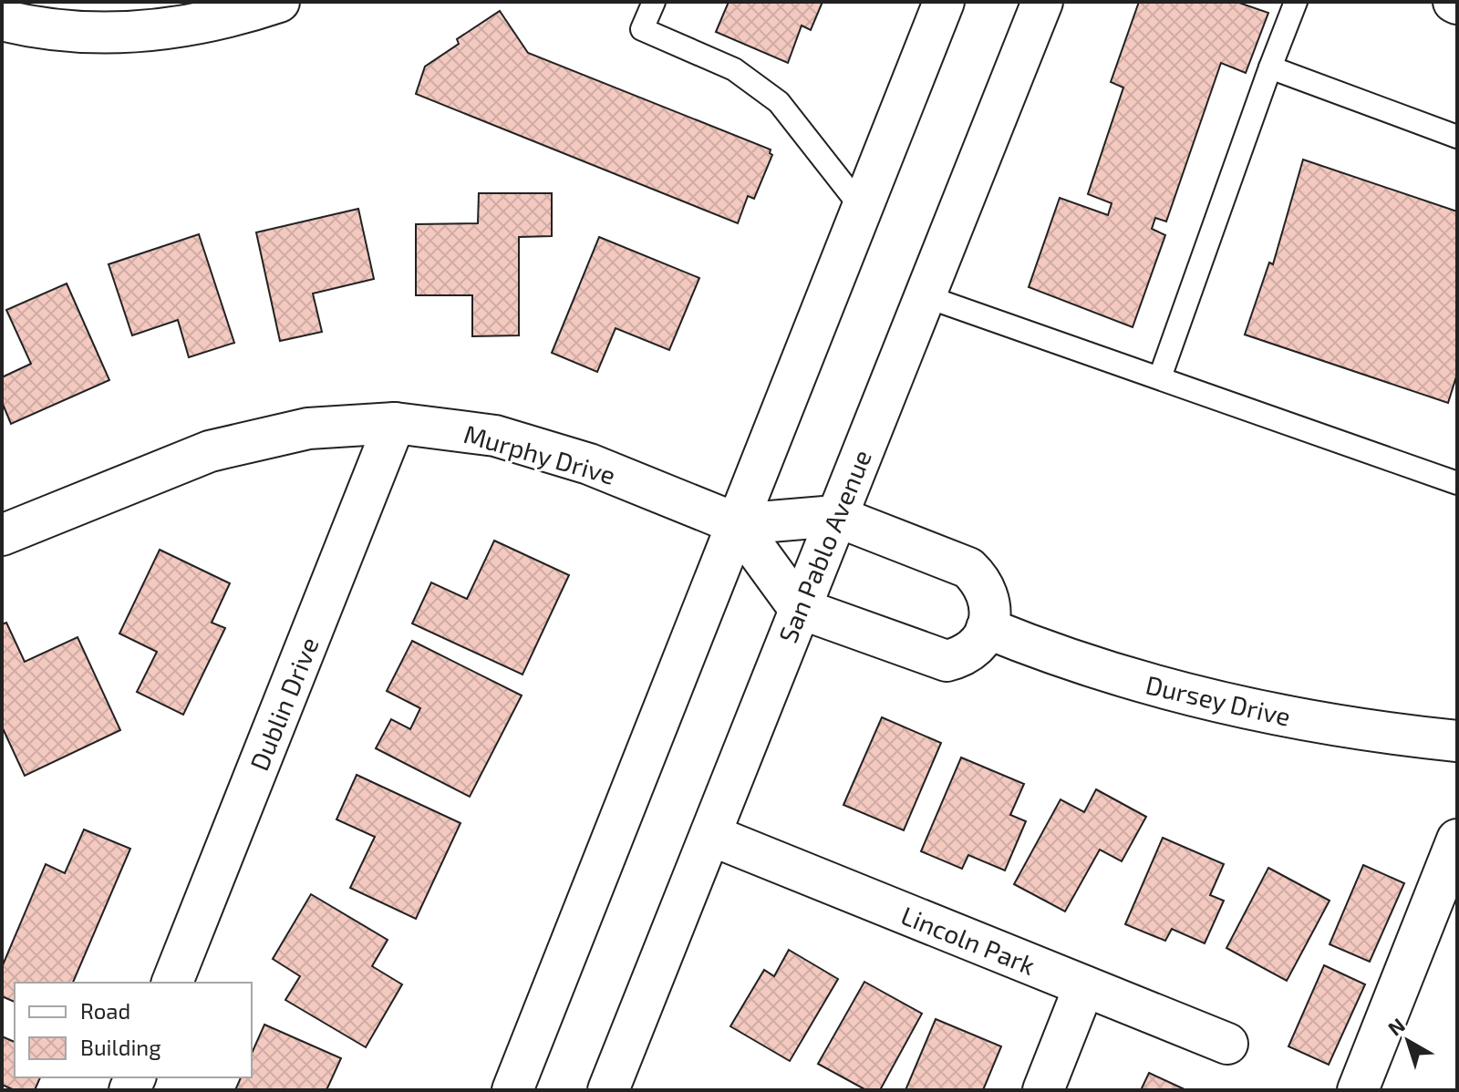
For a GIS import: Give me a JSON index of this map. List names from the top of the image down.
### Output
{
  "streets": {
    "street": [
      "Murphy Drive",
      "San Pablo Avenue",
      "Dursey Drive",
      "Dublin Drive",
      "Lincoln Park"
    ]
  },
  "crossings": [
    ["Murphy Drive", "Dublin Drive"],
    ["San Pablo Avenue", "Lincoln Park"]
  ],
  "legend": ["Road", "Building"],
  "north": "top left"
}
